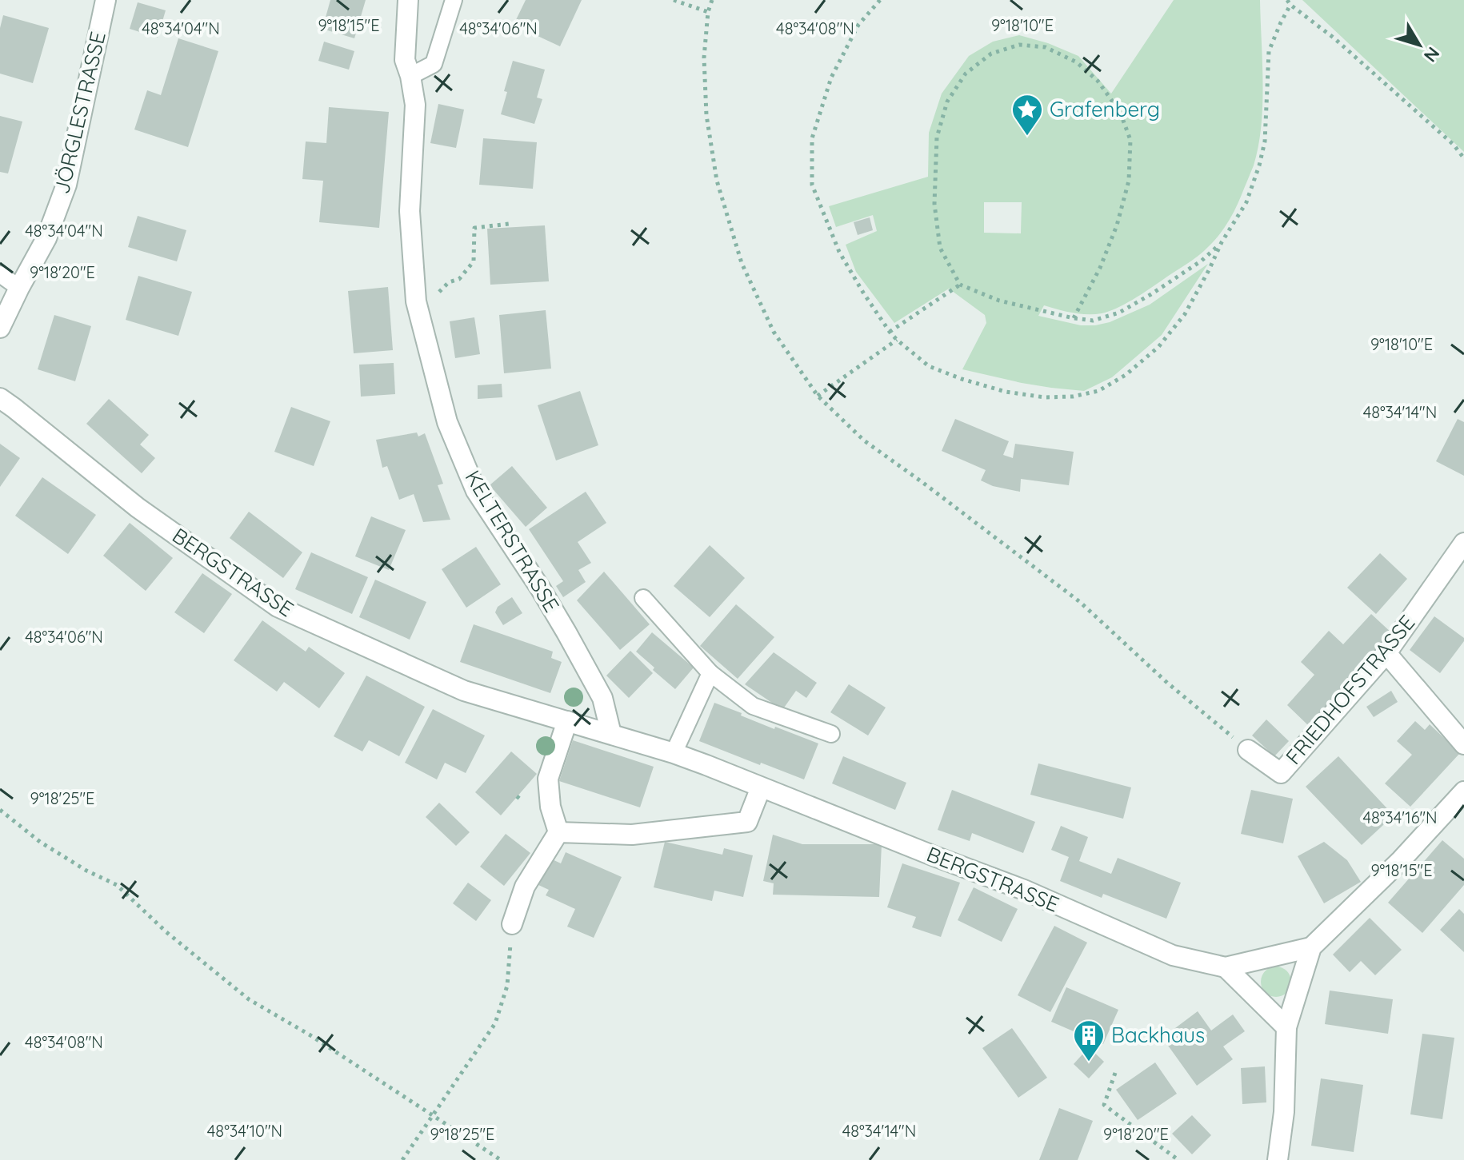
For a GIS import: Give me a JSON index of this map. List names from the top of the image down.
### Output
{
  "streets": {
    "street": [
      "JÖRGLESTRASSE",
      "KELTERSTRASSE",
      "BERGSTRASSE",
      "FRIEDHOFSTRASSE"
    ]
  },
  "crossings": [
    ["KELTERSTRASSE", "BERGSTRASSE"]
  ],
  "places": {
    "place": ["Grafenberg"],
    "building": ["Backhaus"]
  },
  "north": "bottom right",
  "coordinates": [
    "9°18'15\"E",
    "9°18'10\"E",
    "48°34'08\"N",
    "48°34'04\"N",
    "48°34'06\"N",
    "9°18'20\"E",
    "48°34'14\"N",
    "9°18'25\"E",
    "48°34'16\"N",
    "48°34'10\"N"
  ]
}
